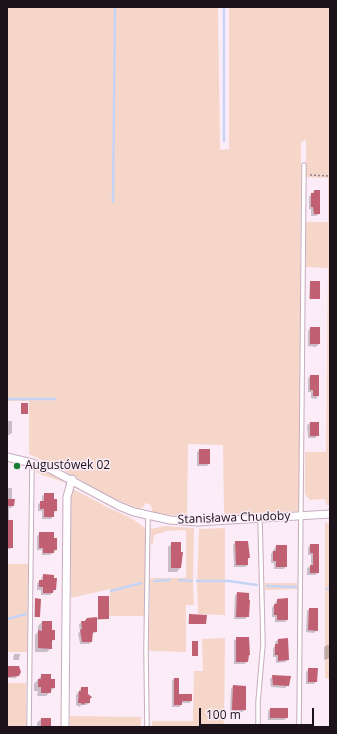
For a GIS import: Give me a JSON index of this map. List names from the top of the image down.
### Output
{
  "streets": {
    "street": ["Stanisława Chudoby"]
  },
  "places": ["Augustówek 02"],
  "scale_bar": "100 m"
}
